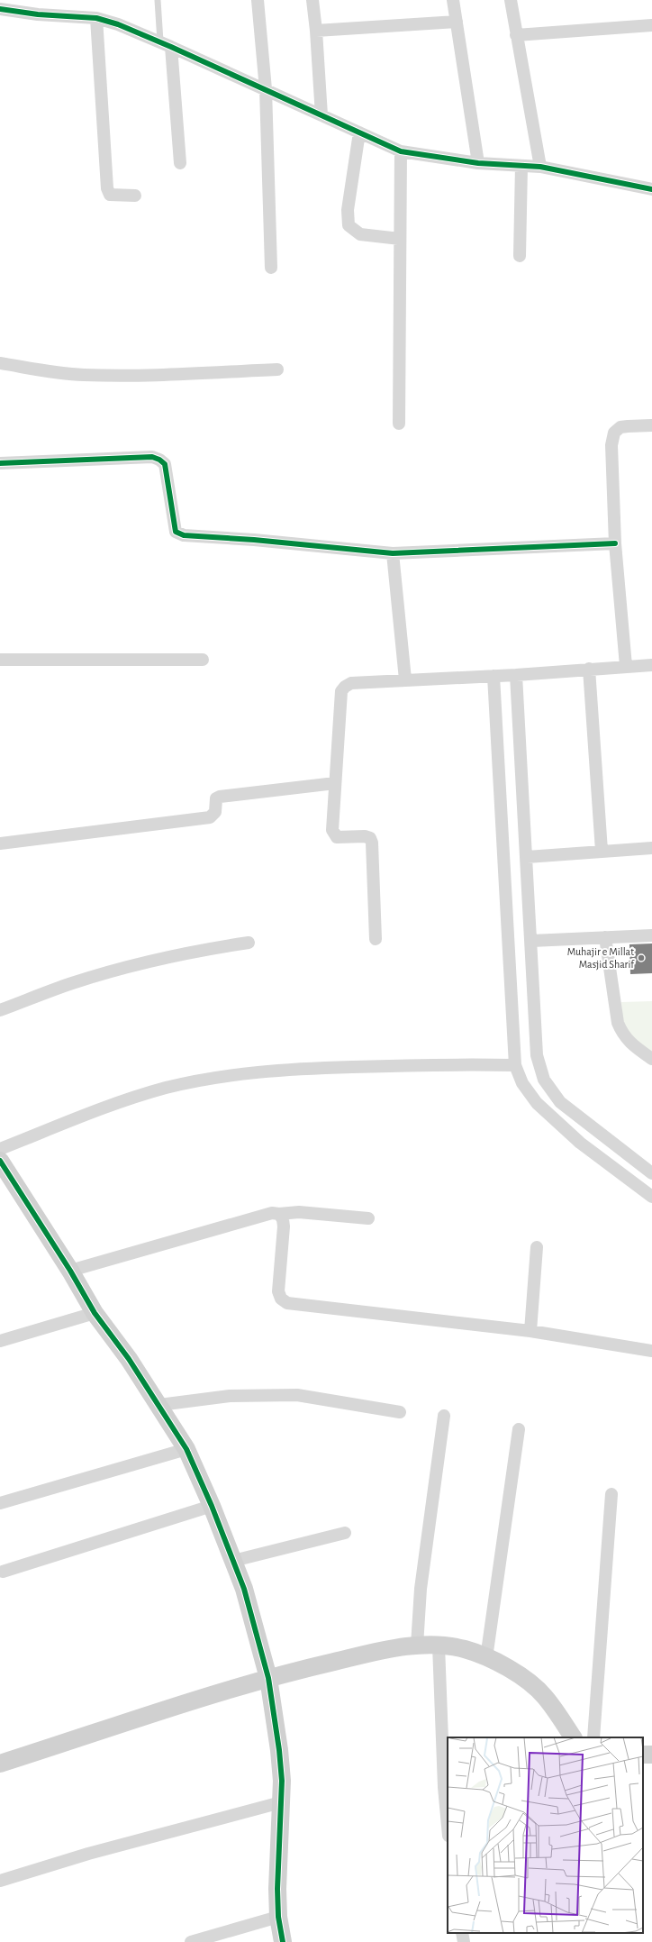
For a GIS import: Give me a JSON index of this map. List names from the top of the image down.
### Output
{
  "places": ["Muhajir e Millat Masjid Sharif"]
}
